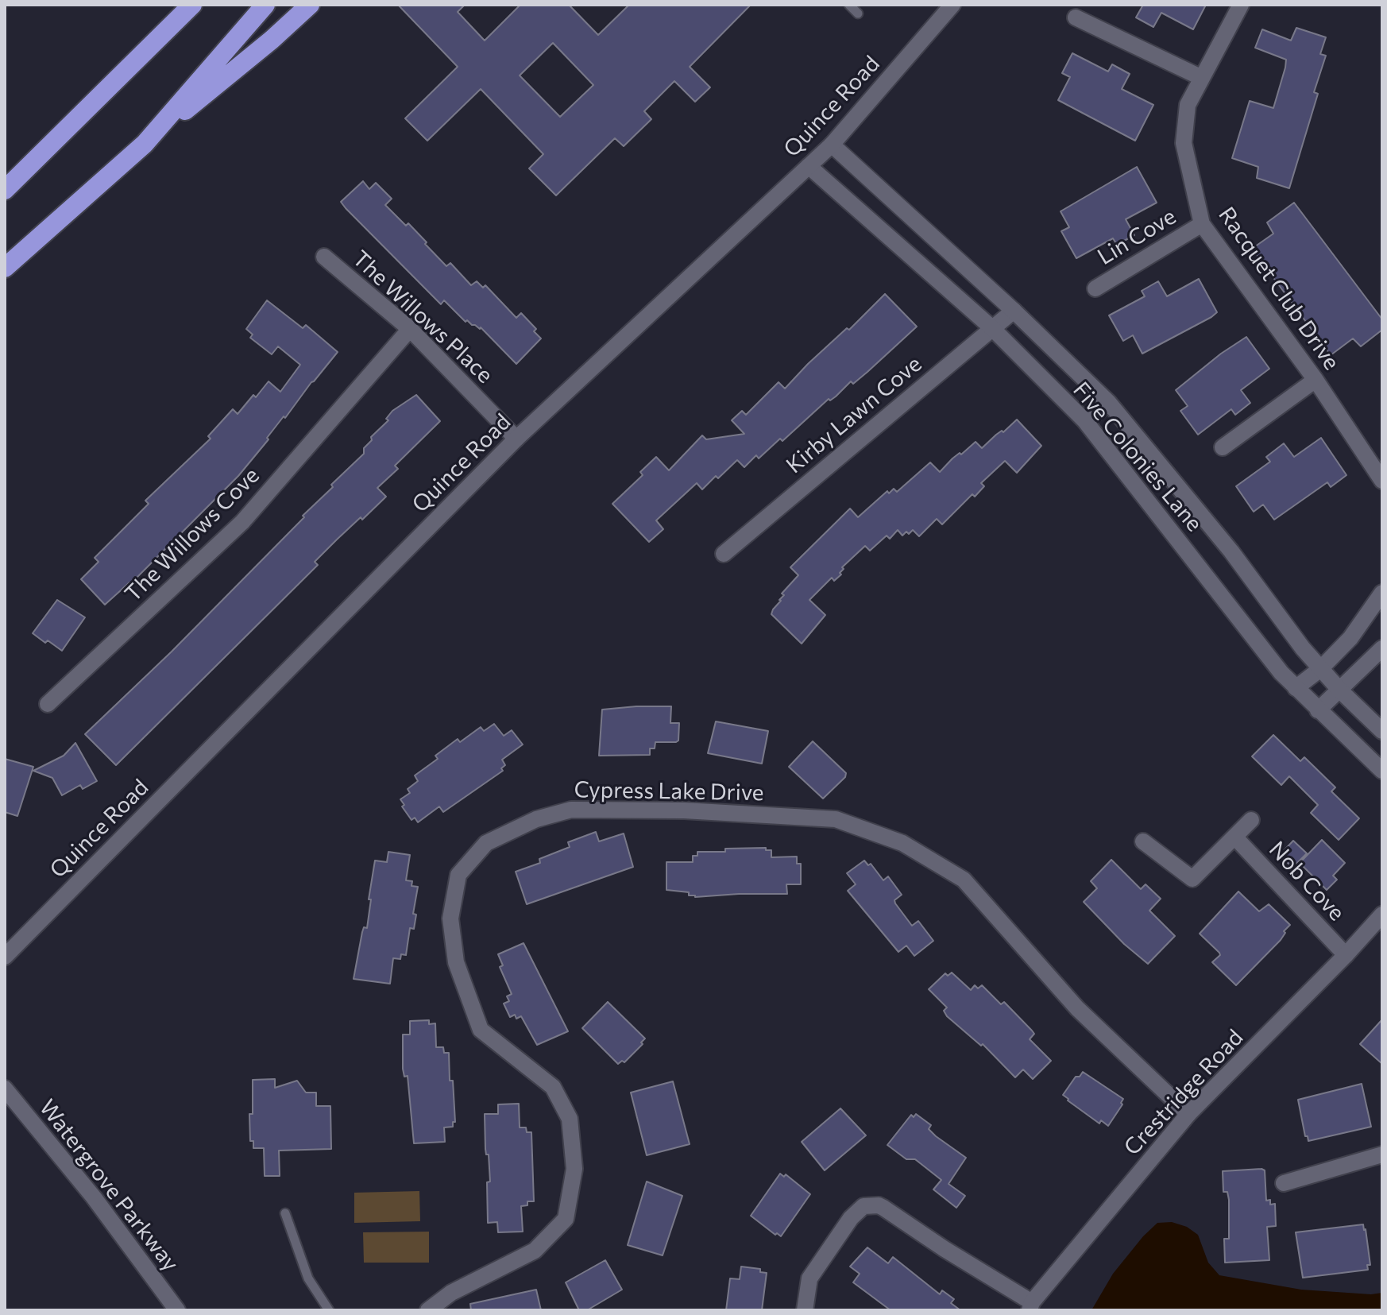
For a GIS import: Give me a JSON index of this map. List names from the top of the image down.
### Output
{
  "streets": {
    "street": [
      "Quince Road",
      "Lin Cove",
      "Racquet Club Drive",
      "The Willows Place",
      "Kirby Lawn Cove",
      "Five Colonies Lane",
      "The Willows Cove",
      "Cypress Lake Drive",
      "Nob Cove",
      "Crestridge Road",
      "Watergrove Parkway"
    ]
  },
  "crossings": [
    ["Quince Road", "The Willows Place"],
    ["Quince Road", "Five Colonies Lane"],
    ["Lin Cove", "Racquet Club Drive"],
    ["The Willows Place", "The Willows Cove"],
    ["Kirby Lawn Cove", "Five Colonies Lane"],
    ["Cypress Lake Drive", "Crestridge Road"],
    ["Nob Cove", "Crestridge Road"]
  ]
}
